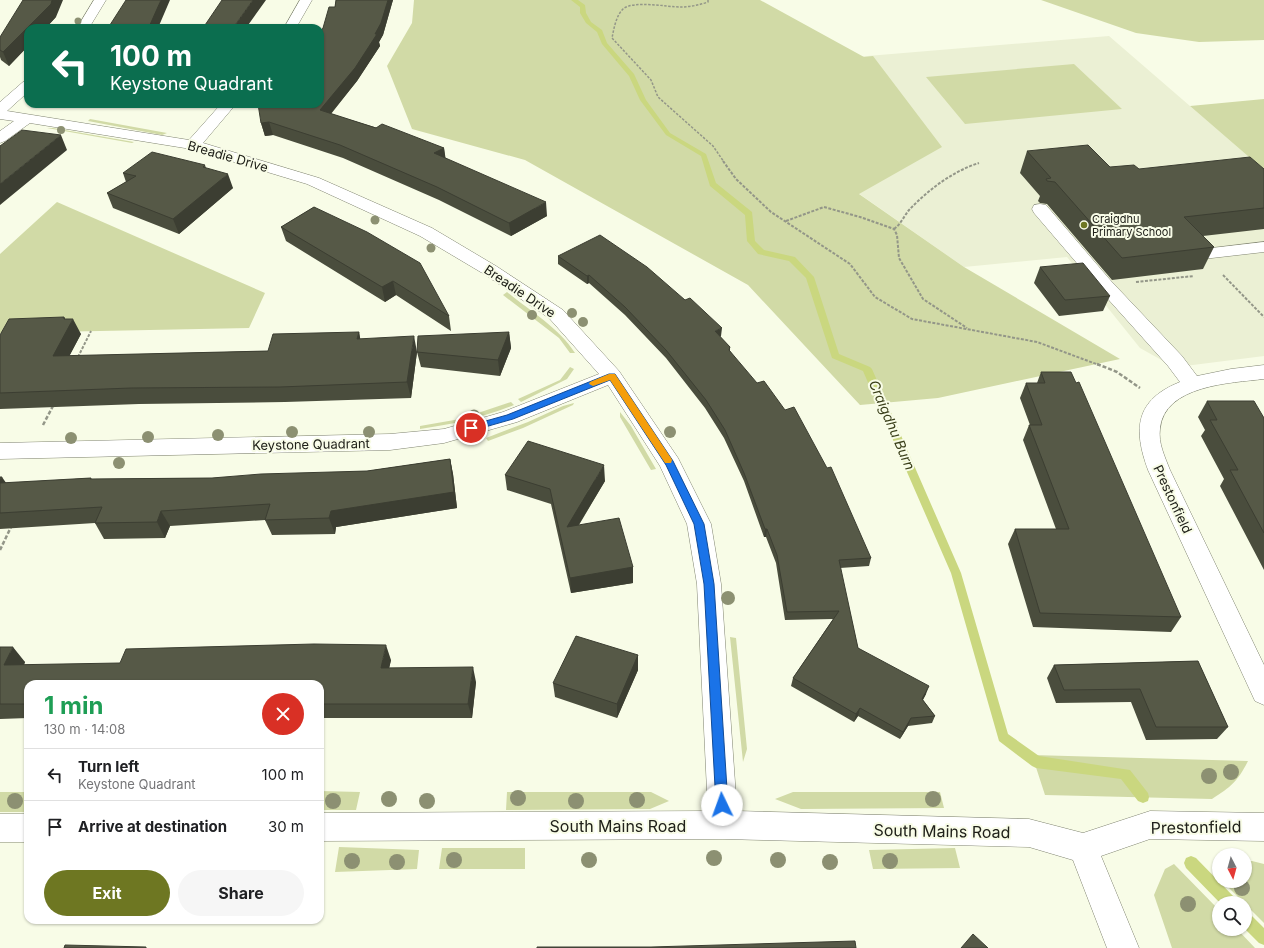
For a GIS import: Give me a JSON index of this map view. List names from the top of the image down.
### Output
{
  "streets": {
    "street": [
      "Breadie Drive",
      "Keystone Quadrant",
      "Prestonfield",
      "South Mains Road"
    ]
  },
  "crossings": [
    ["Breadie Drive", "Keystone Quadrant"],
    ["Breadie Drive", "South Mains Road"],
    ["Prestonfield", "South Mains Road"]
  ],
  "water": ["Craigdhu Burn"],
  "places": ["Craigdhu Primary School"],
  "north": "bottom",
  "page": {
    "turn": ["100 m", "Keystone Quadrant"],
    "heading": ["1 min", "130 m · 14:08"],
    "list": [
      {
        "name": "Turn left",
        "note": "Keystone Quadrant",
        "value": "100 m"
      },
      {
        "name": "Arrive at destination",
        "value": "30 m"
      }
    ],
    "buttons": ["Exit", "Share"]
  }
}
